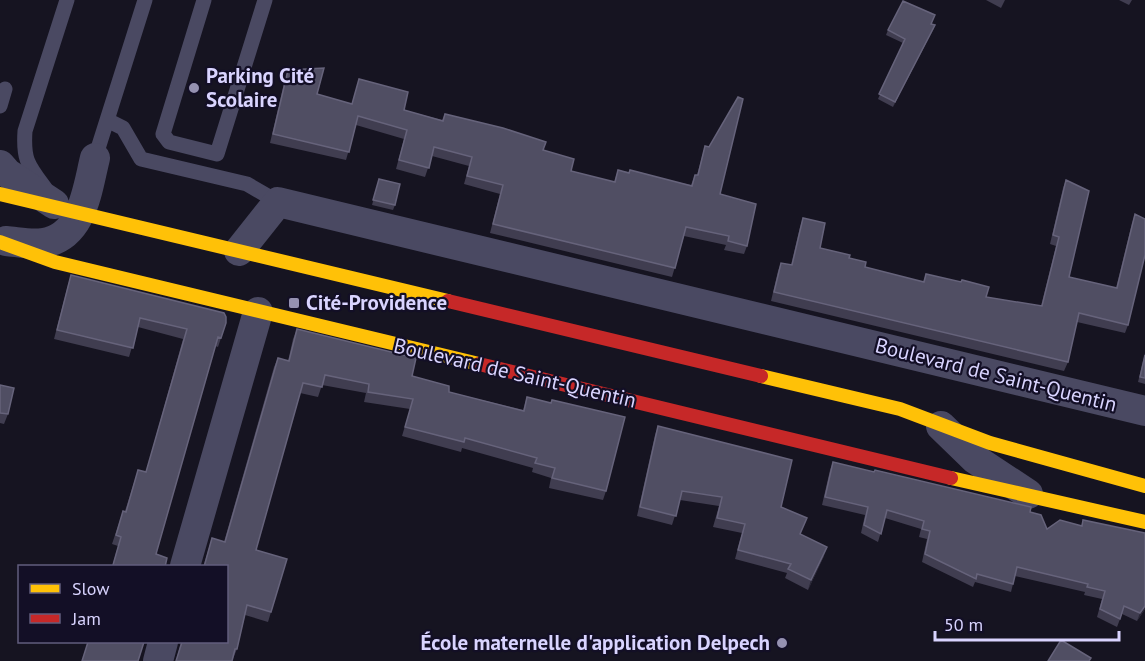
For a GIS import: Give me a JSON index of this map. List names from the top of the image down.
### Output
{
  "streets": {
    "street": ["Boulevard de Saint-Quentin"]
  },
  "places": {
    "other": ["Parking Cité Scolaire", "École maternelle d'application Delpech"],
    "transit": ["Cité-Providence"]
  },
  "legend": ["Slow", "Jam"],
  "scale_bar": "50 m"
}
